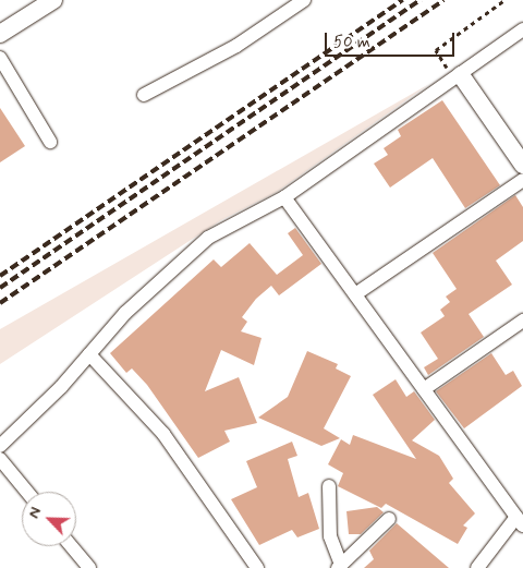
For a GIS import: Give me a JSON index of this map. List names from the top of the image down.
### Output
{
  "scale_bar": "50 m",
  "north": "top left"
}
